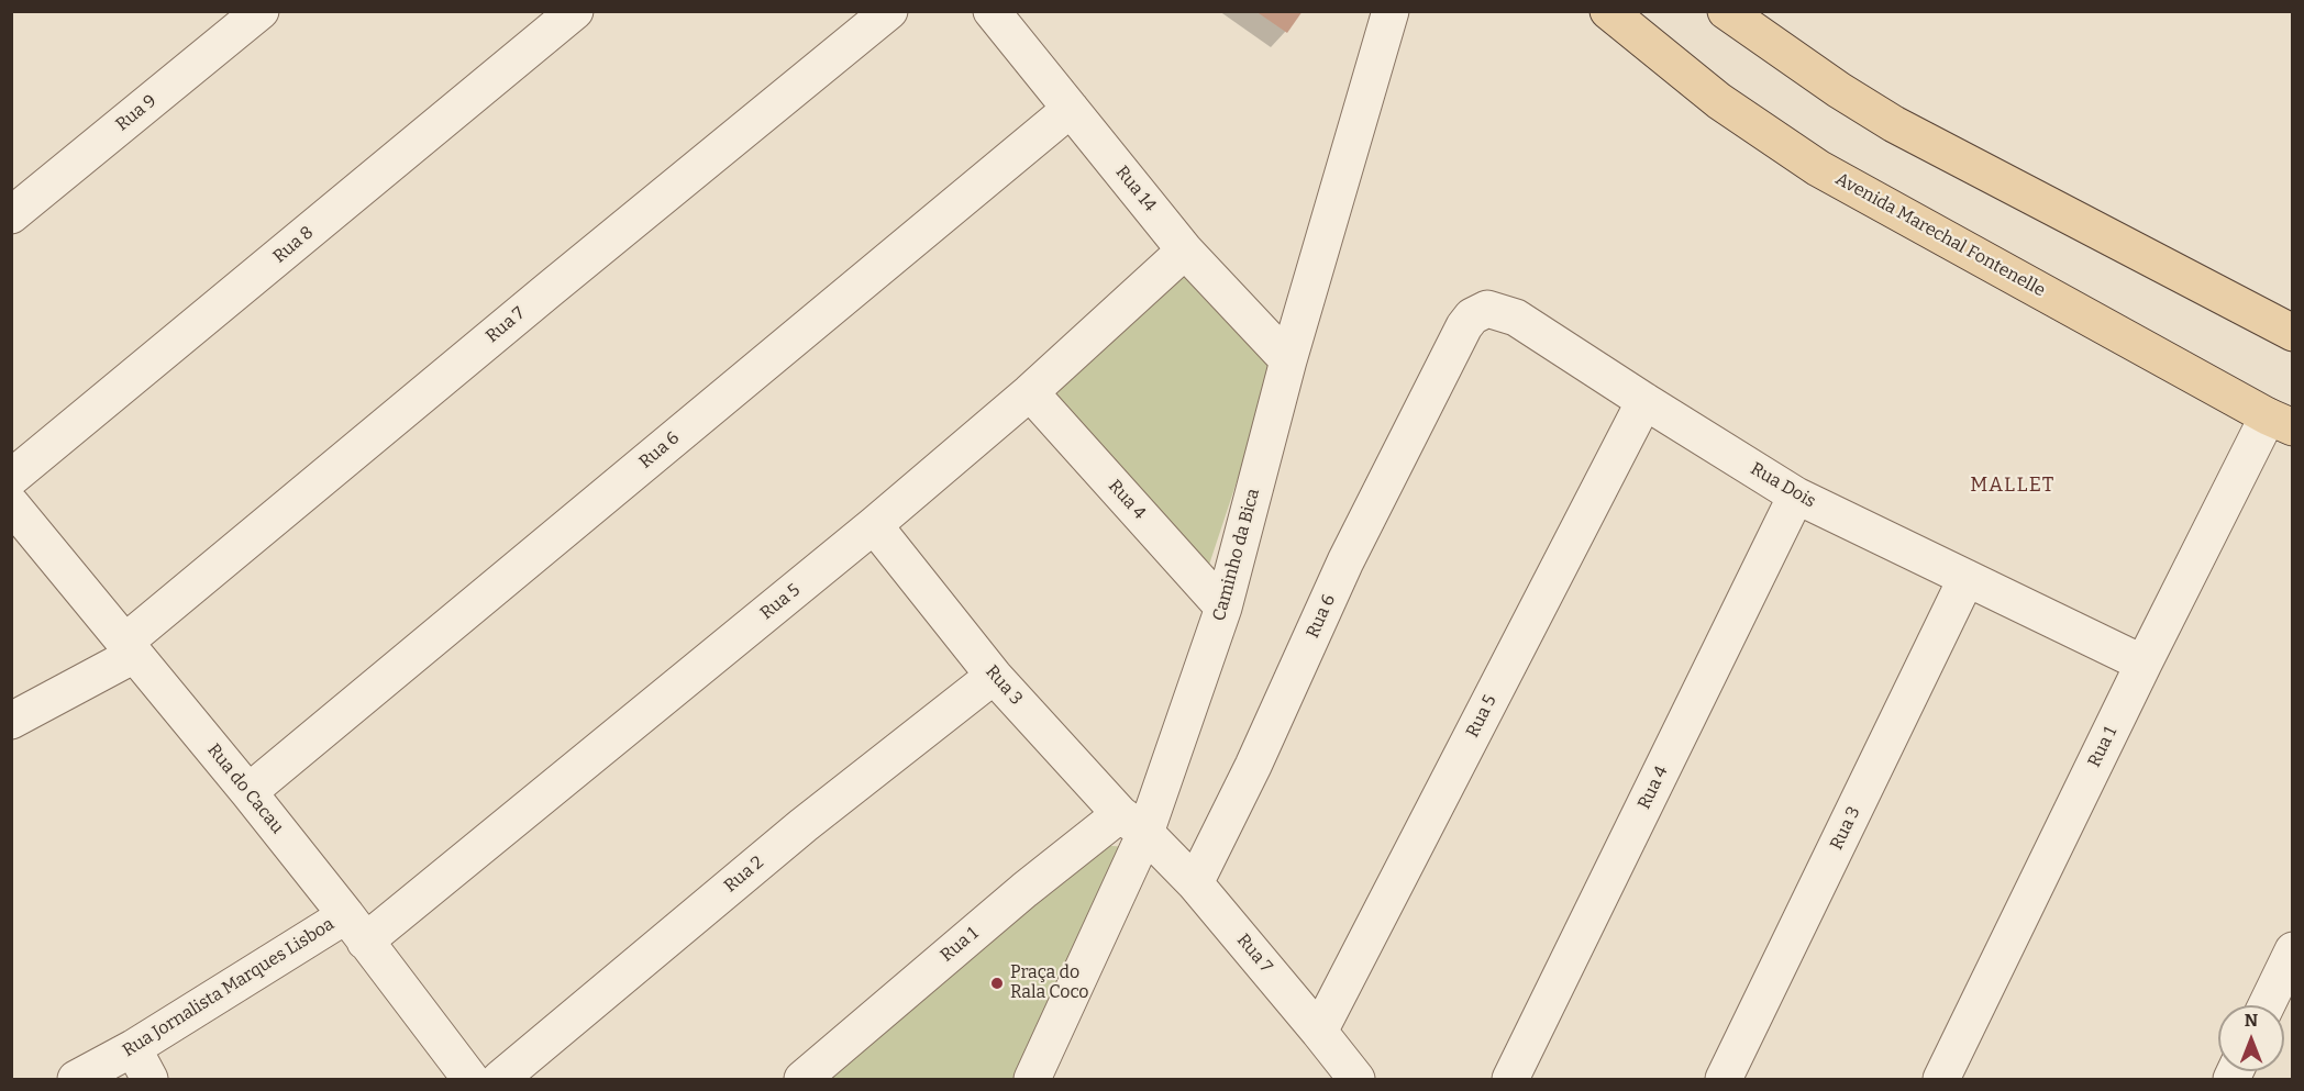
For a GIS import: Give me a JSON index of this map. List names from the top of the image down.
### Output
{
  "streets": {
    "main road": ["Avenida Marechal Fontenelle"],
    "street": [
      "Rua 9",
      "Rua 14",
      "Rua 8",
      "Rua 7",
      "Rua 6",
      "Rua Dois",
      "Rua 4",
      "Caminho da Bica",
      "Rua 5",
      "Rua 3",
      "Rua 1",
      "Rua do Cacau",
      "Rua 2",
      "Rua Jornalista Marques Lisboa"
    ]
  },
  "crossings": [
    ["Rua 14", "Rua 6"],
    ["Rua 14", "Caminho da Bica"],
    ["Rua 14", "Rua 5"],
    ["Avenida Marechal Fontenelle", "Rua 1"],
    ["Rua 7", "Rua 6"],
    ["Rua 7", "Caminho da Bica"],
    ["Rua 7", "Rua 5"],
    ["Rua 7", "Rua 3"],
    ["Rua 7", "Rua 1"],
    ["Rua 7", "Rua do Cacau"],
    ["Rua 6", "Rua Dois"],
    ["Rua 6", "Rua do Cacau"],
    ["Rua Dois", "Rua 4"],
    ["Rua Dois", "Rua 5"],
    ["Rua Dois", "Rua 3"],
    ["Rua Dois", "Rua 1"],
    ["Rua 4", "Caminho da Bica"],
    ["Rua 4", "Rua 5"],
    ["Caminho da Bica", "Rua 3"],
    ["Caminho da Bica", "Rua 1"],
    ["Rua 5", "Rua 3"],
    ["Rua 5", "Rua do Cacau"],
    ["Rua 5", "Rua Jornalista Marques Lisboa"],
    ["Rua 3", "Rua 1"],
    ["Rua 3", "Rua 2"],
    ["Rua do Cacau", "Rua Jornalista Marques Lisboa"]
  ],
  "districts": ["MALLET"],
  "places": ["Praça do Rala Coco"],
  "north": "top"
}
